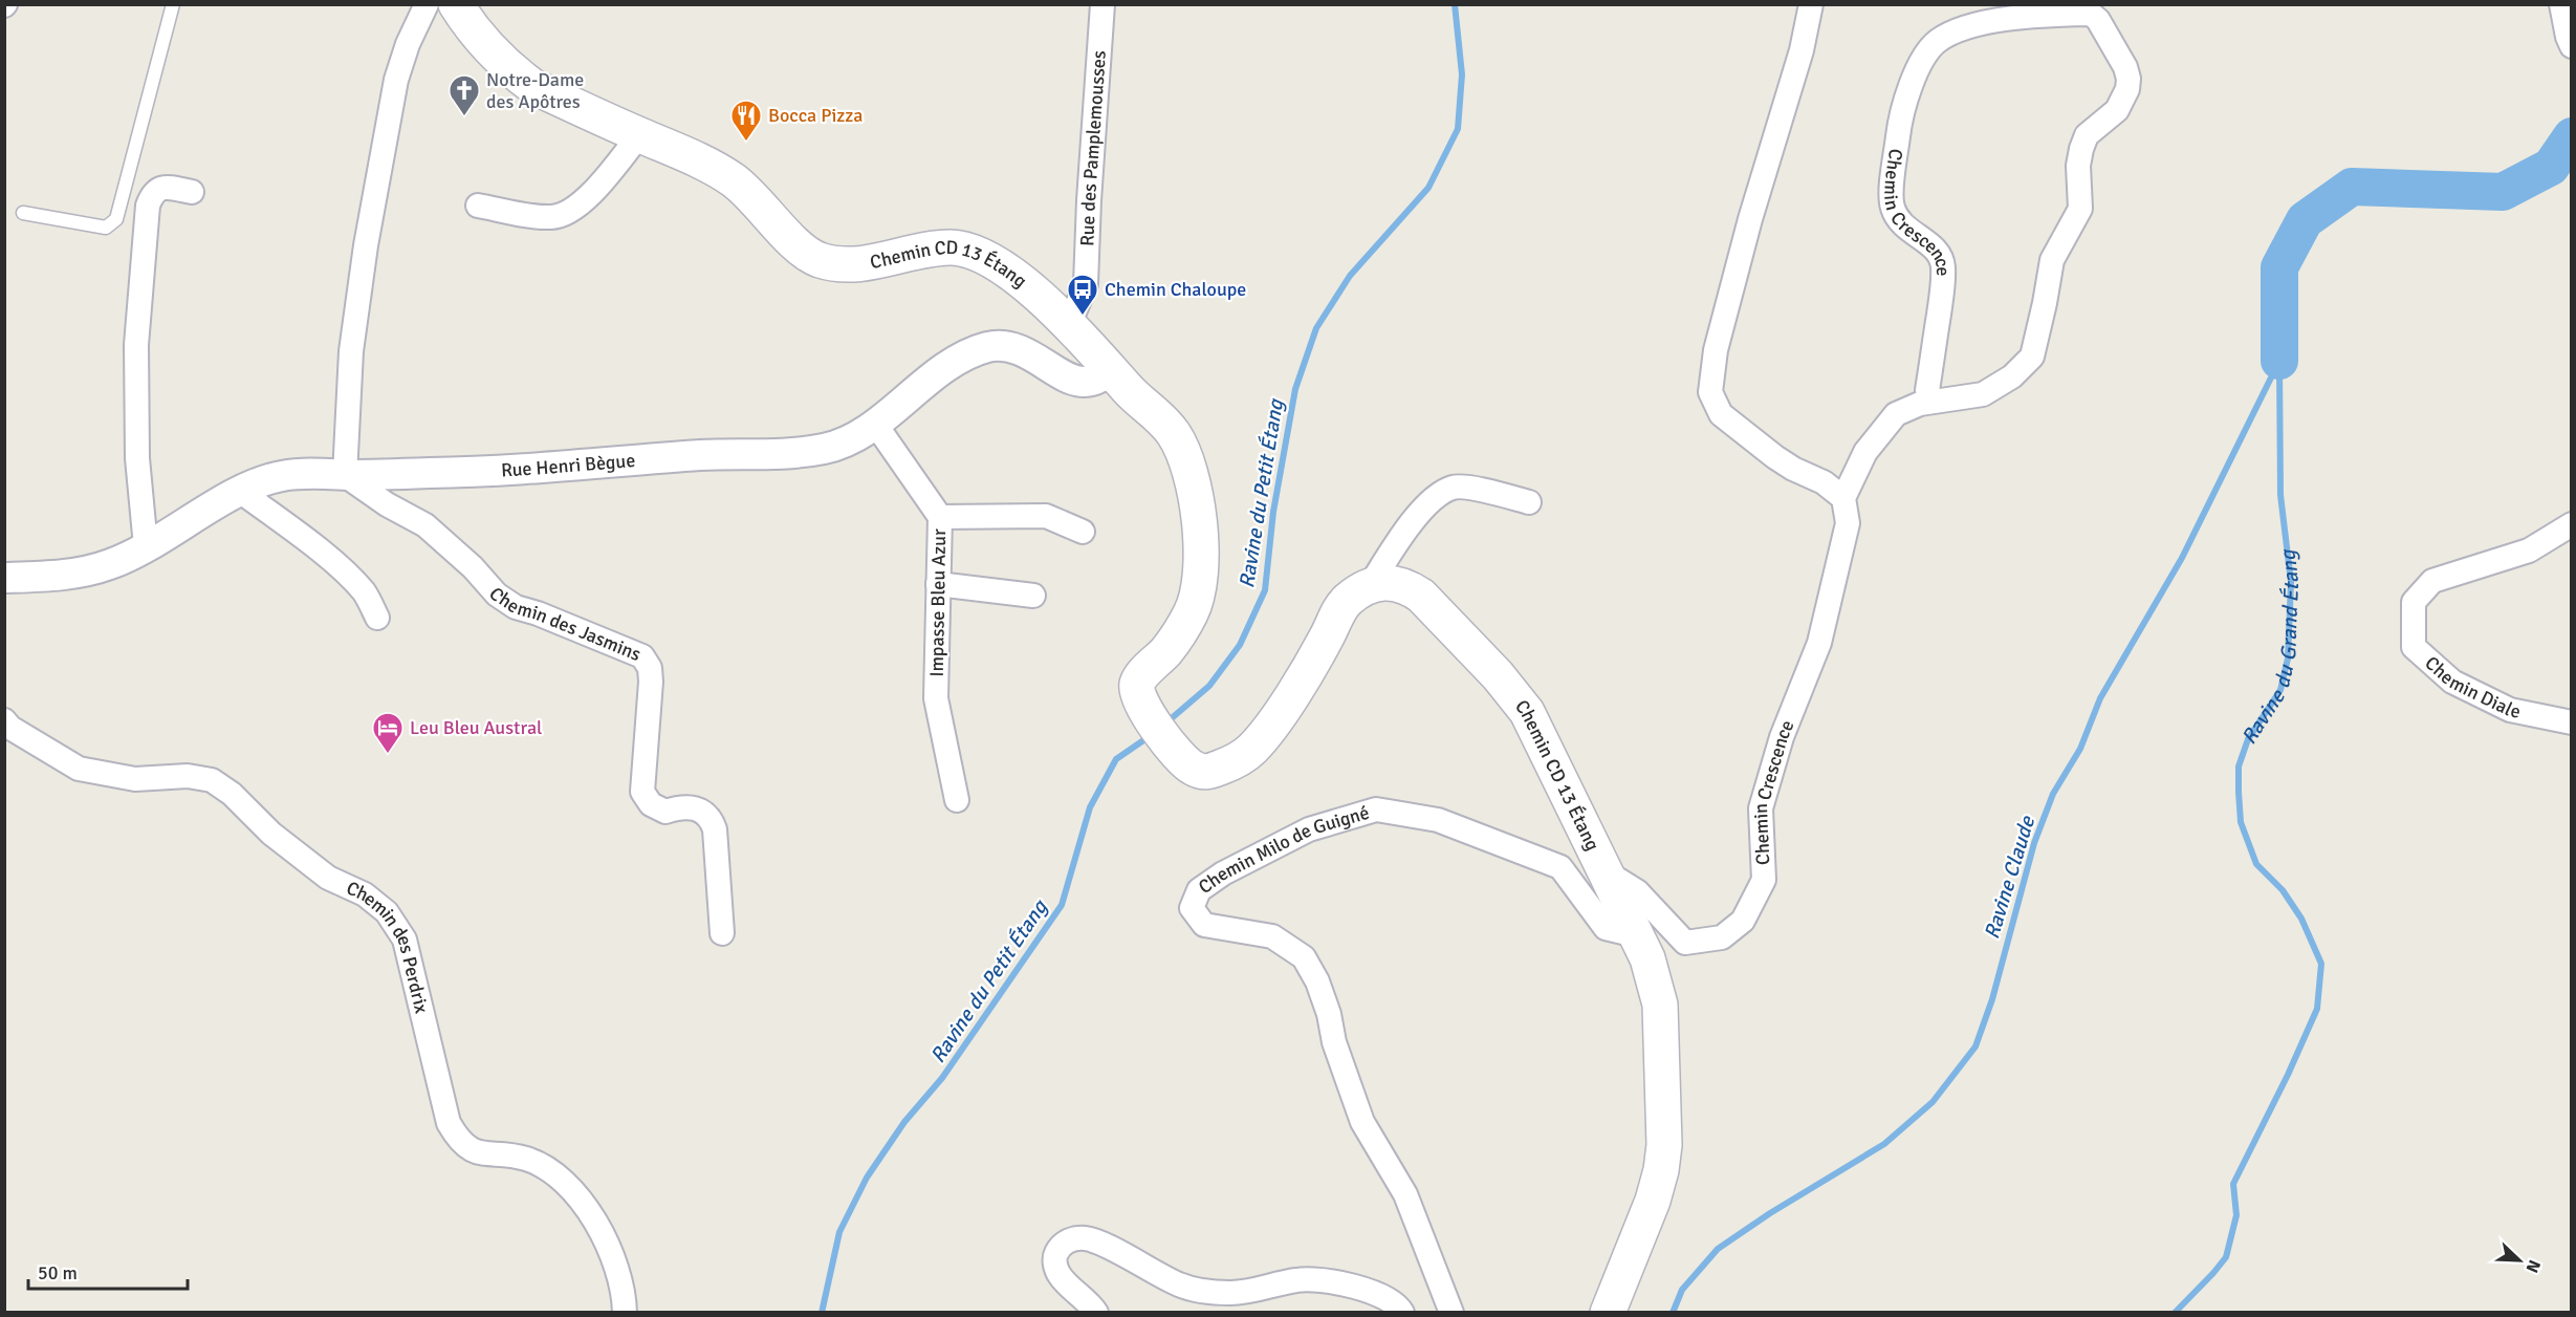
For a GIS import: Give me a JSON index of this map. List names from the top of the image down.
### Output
{
  "streets": {
    "main road": ["Chemin CD 13 Étang"],
    "street": [
      "Rue des Pamplemousses",
      "Chemin Crescence",
      "Rue Henri Bègue",
      "Impasse Bleu Azur",
      "Chemin des Jasmins",
      "Chemin Diale",
      "Chemin Milo de Guigné",
      "Chemin des Perdrix"
    ]
  },
  "crossings": [
    ["Rue des Pamplemousses", "Chemin CD 13 Étang"],
    ["Chemin Crescence", "Chemin CD 13 Étang"],
    ["Chemin CD 13 Étang", "Rue Henri Bègue"],
    ["Chemin CD 13 Étang", "Chemin Milo de Guigné"],
    ["Rue Henri Bègue", "Impasse Bleu Azur"],
    ["Rue Henri Bègue", "Chemin des Jasmins"]
  ],
  "water": ["Ravine du Petit Étang", "Ravine du Grand Étang", "Ravine Claude"],
  "places": {
    "church": ["Notre-Dame des Apôtres"],
    "restaurant": ["Bocca Pizza"],
    "bus stop": ["Chemin Chaloupe"],
    "hotel": ["Leu Bleu Austral"]
  },
  "scale_bar": "50 m",
  "north": "bottom right"
}
